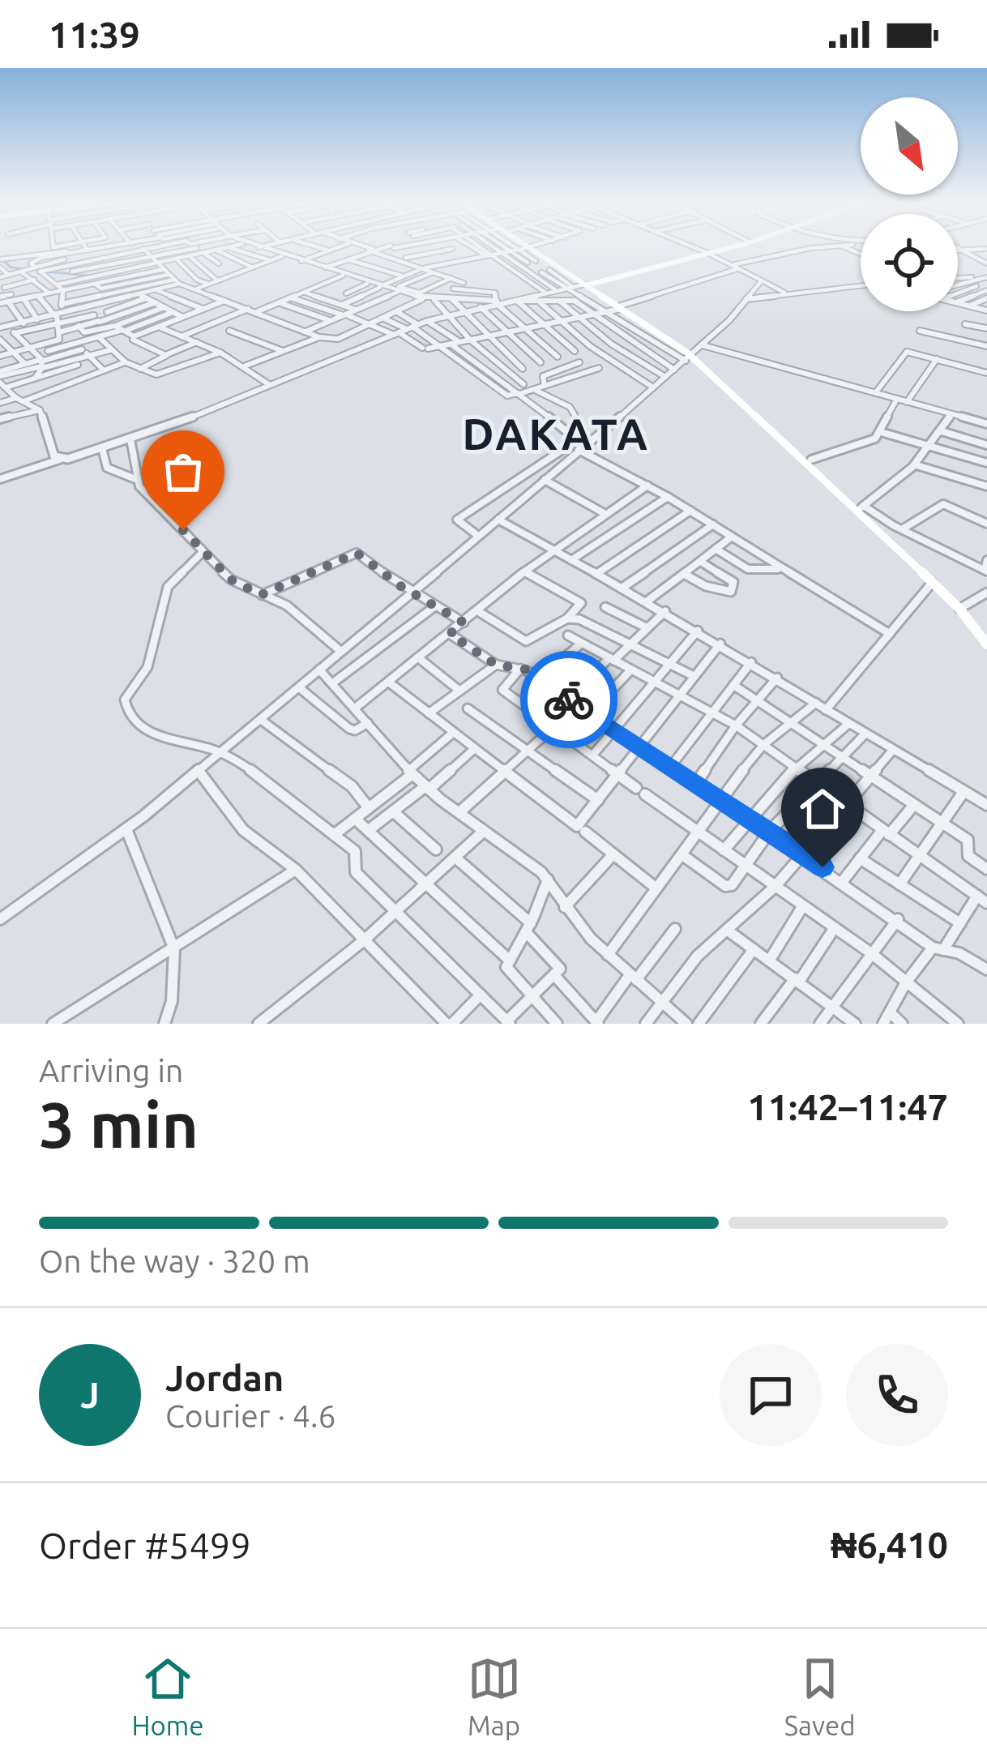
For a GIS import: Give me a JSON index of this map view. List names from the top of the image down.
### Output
{
  "districts": ["DAKATA"],
  "north": "bottom right",
  "page": {
    "status": "11:39",
    "heading": ["3 min", "Arriving in", "11:42–11:47"],
    "panel": [
      "Jordan",
      "Courier · 4.6",
      "Order #5499",
      "₦6,410"
    ],
    "bar": "On the way · 320 m",
    "round": "J",
    "tabs": ["Home", "Map", "Saved"]
  }
}
